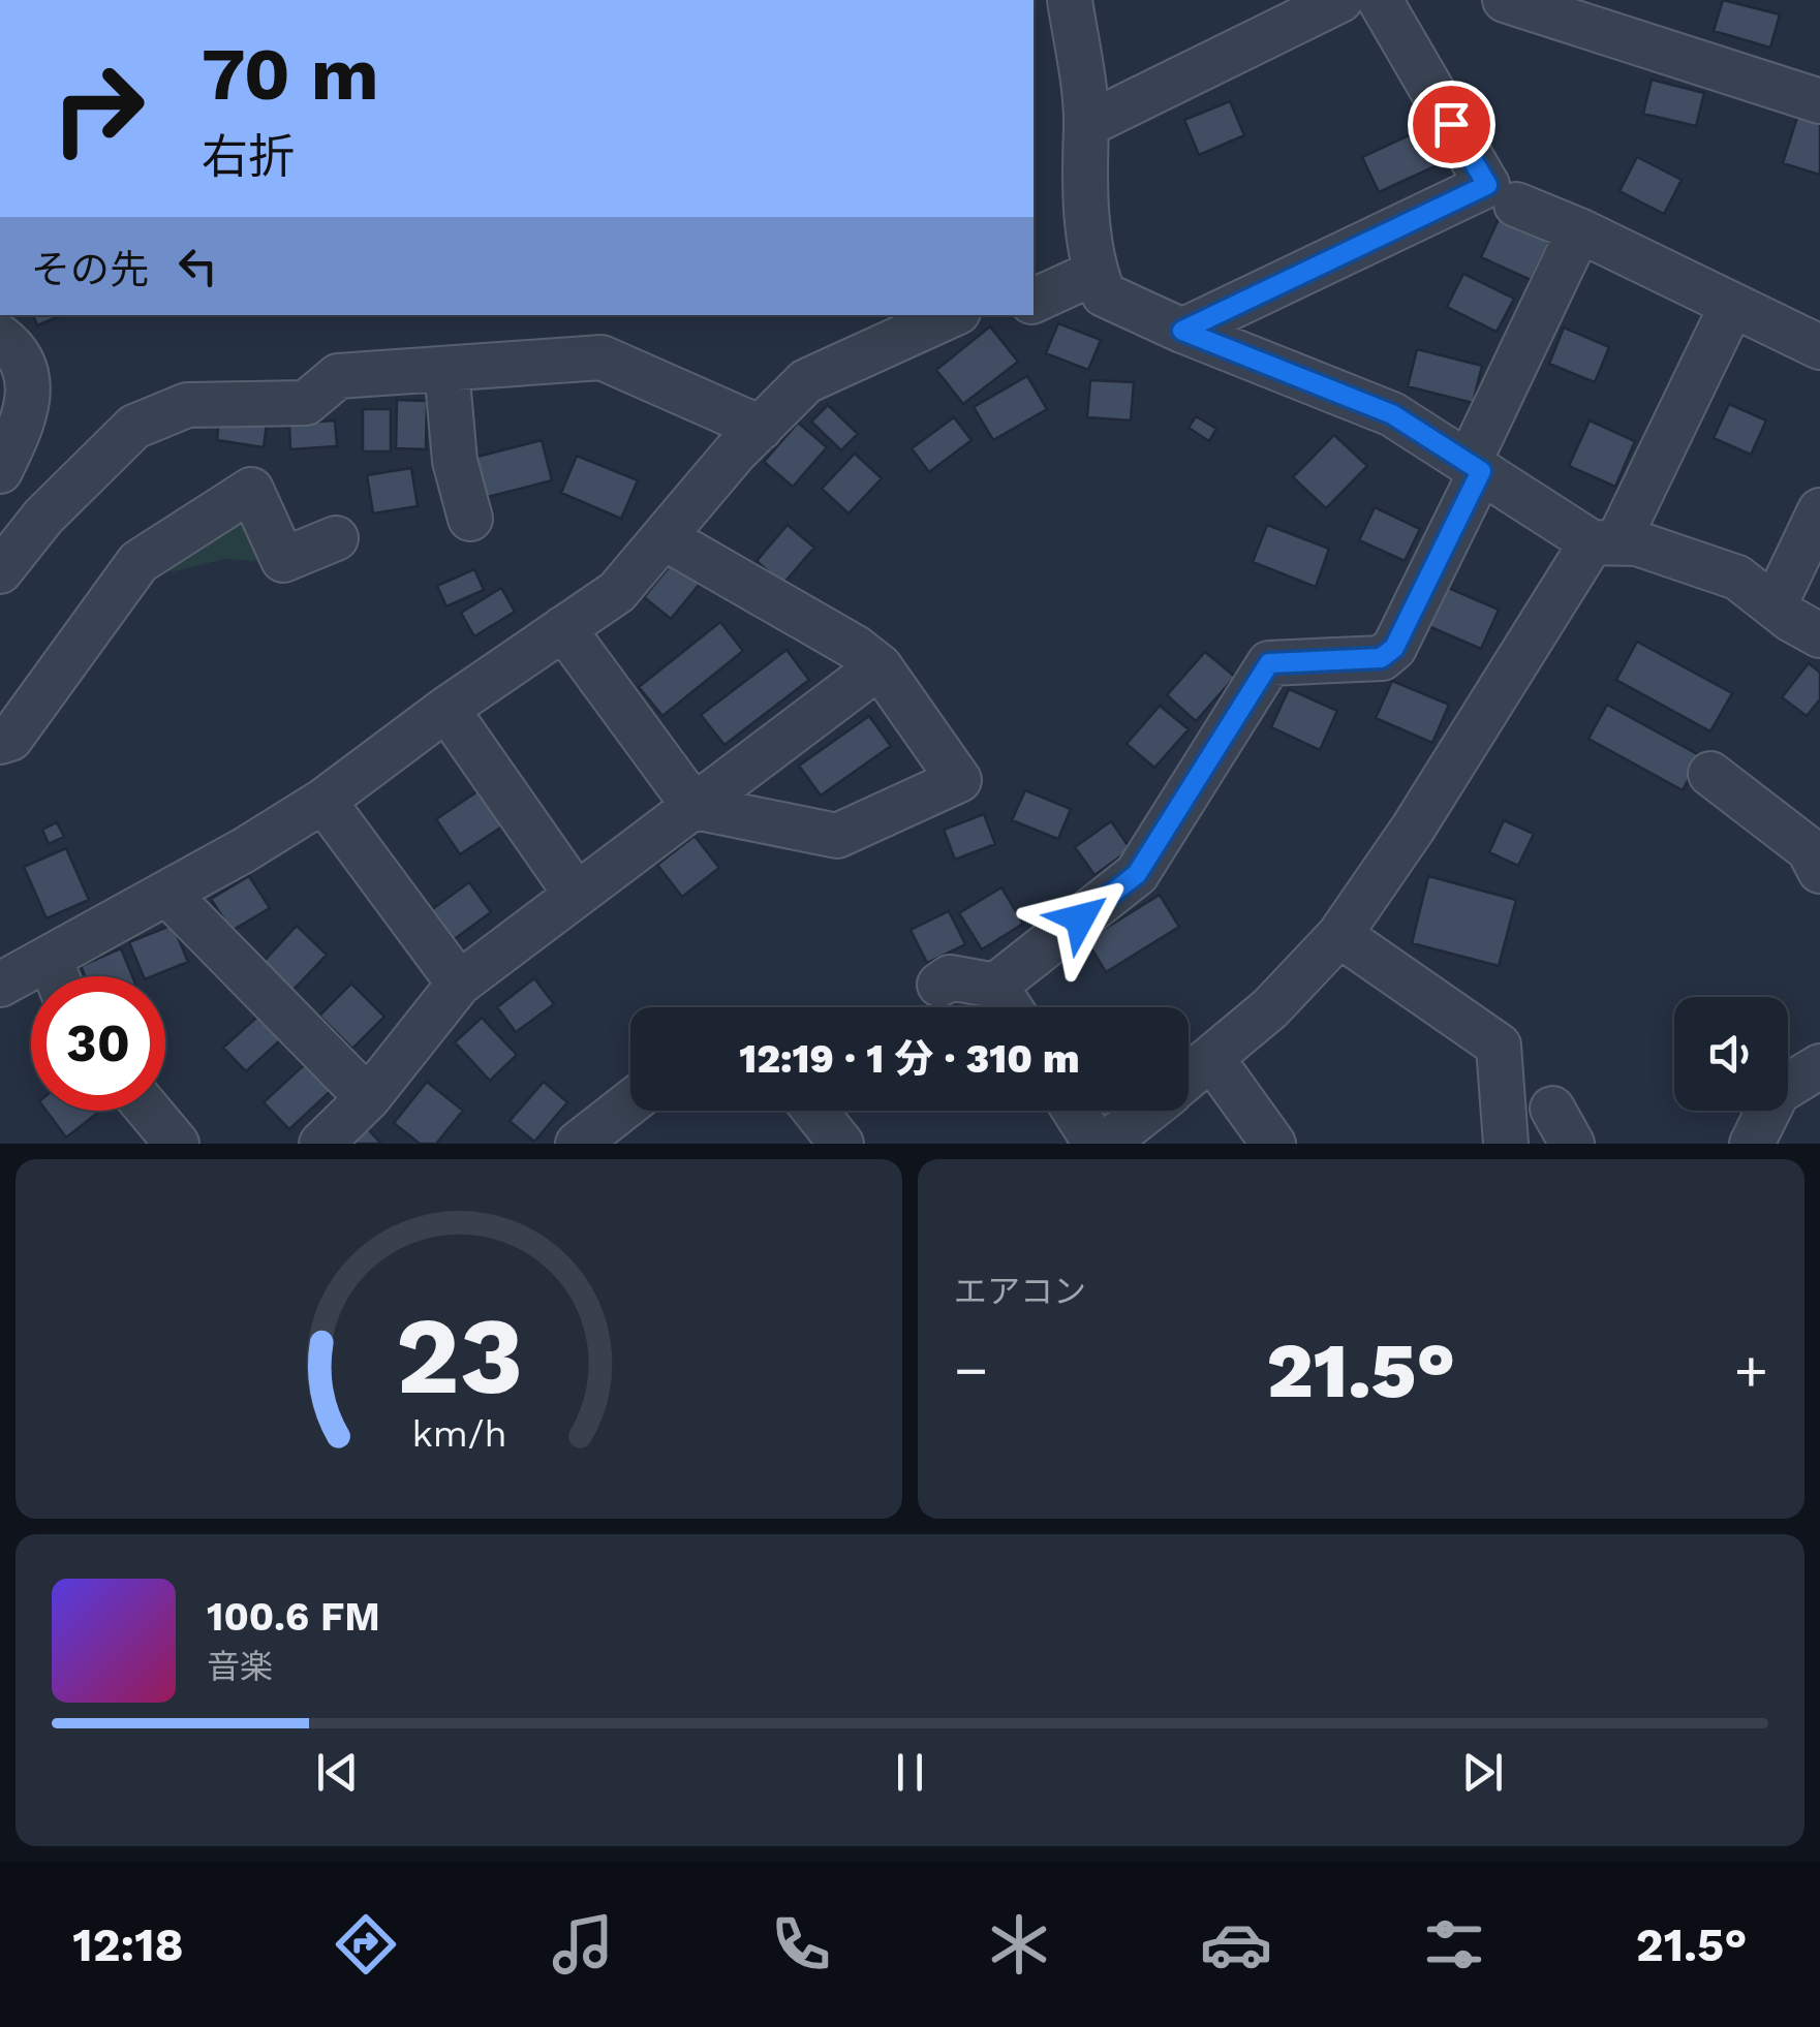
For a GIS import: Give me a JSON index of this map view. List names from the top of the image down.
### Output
{
  "page": {
    "turn": ["70 m", "右折"],
    "then": "その先",
    "limit": "30",
    "trip": "12:19 · 1 分 · 310 m",
    "tile": "エアコン",
    "heat": ["−", "21.5°", "+"],
    "song": ["100.6 FM", "音楽"],
    "tabs": ["12:18", "21.5°"],
    "gauge": ["23", "km/h"]
  }
}
